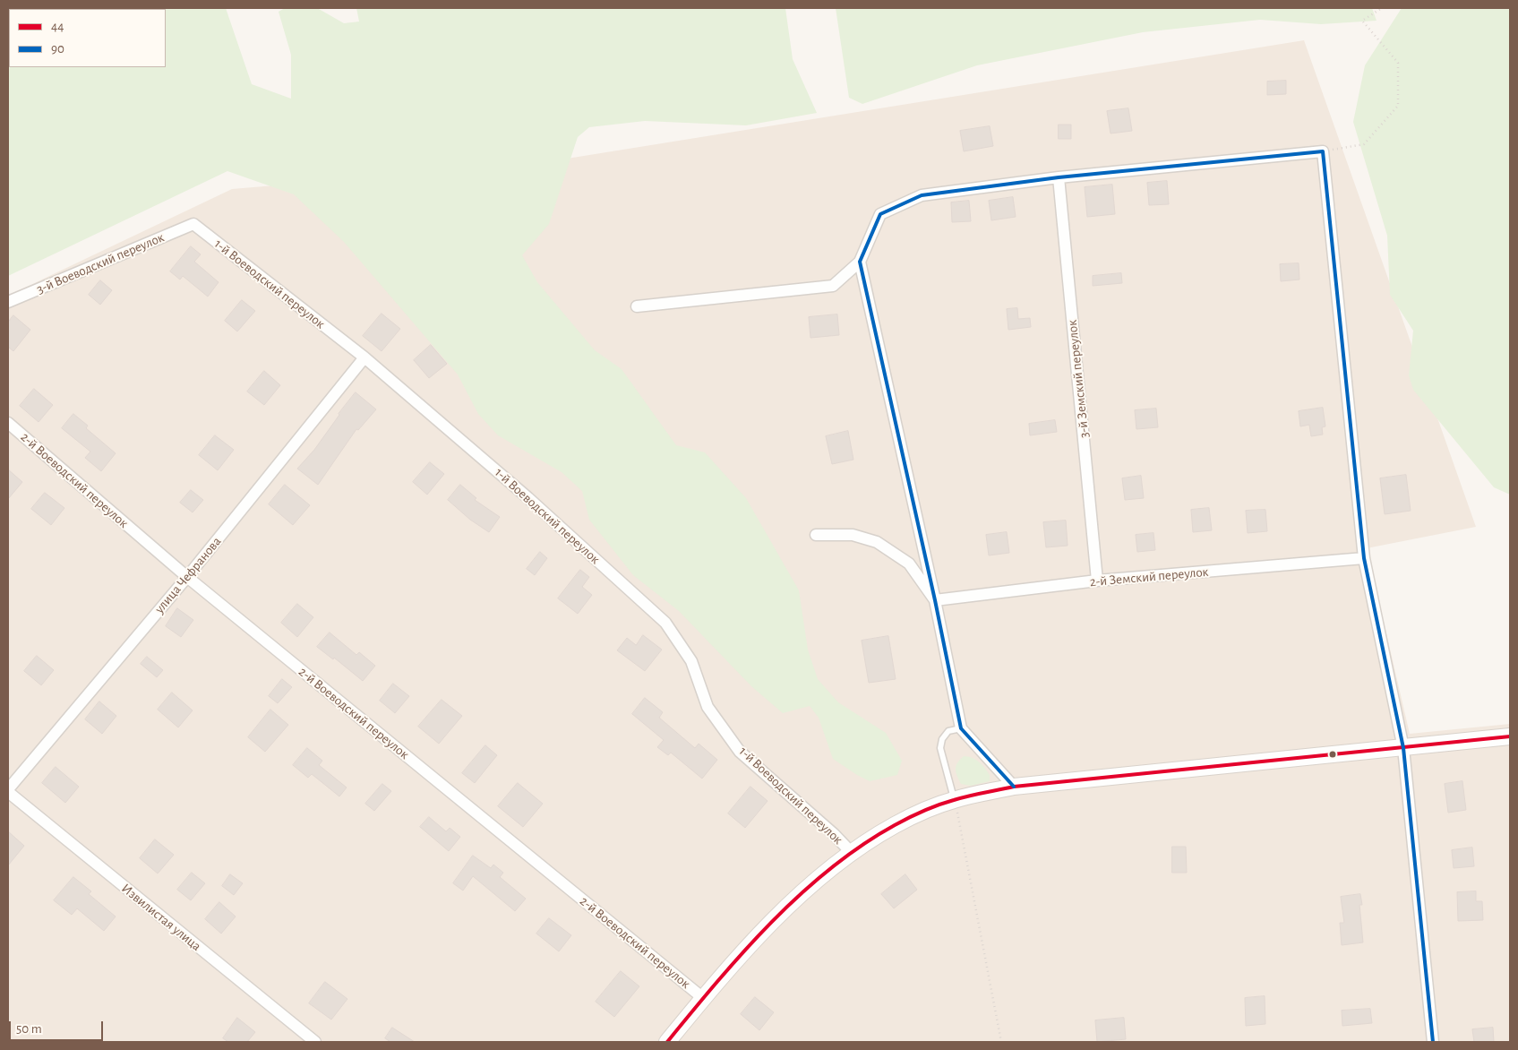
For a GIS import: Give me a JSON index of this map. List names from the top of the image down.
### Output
{
  "streets": {
    "street": [
      "3-й Воеводский переулок",
      "1-й Воеводский переулок",
      "3-й Земский переулок",
      "2-й Воеводский переулок",
      "улица Чефранова",
      "2-й Земский переулок",
      "Извилистая улица"
    ]
  },
  "crossings": [
    ["3-й Воеводский переулок", "1-й Воеводский переулок"],
    ["1-й Воеводский переулок", "улица Чефранова"],
    ["3-й Земский переулок", "2-й Земский переулок"],
    ["2-й Воеводский переулок", "улица Чефранова"],
    ["улица Чефранова", "Извилистая улица"]
  ],
  "lines": ["transit line 90", "transit line 44"],
  "legend": ["44", "90"],
  "scale_bar": "50 m"
}
